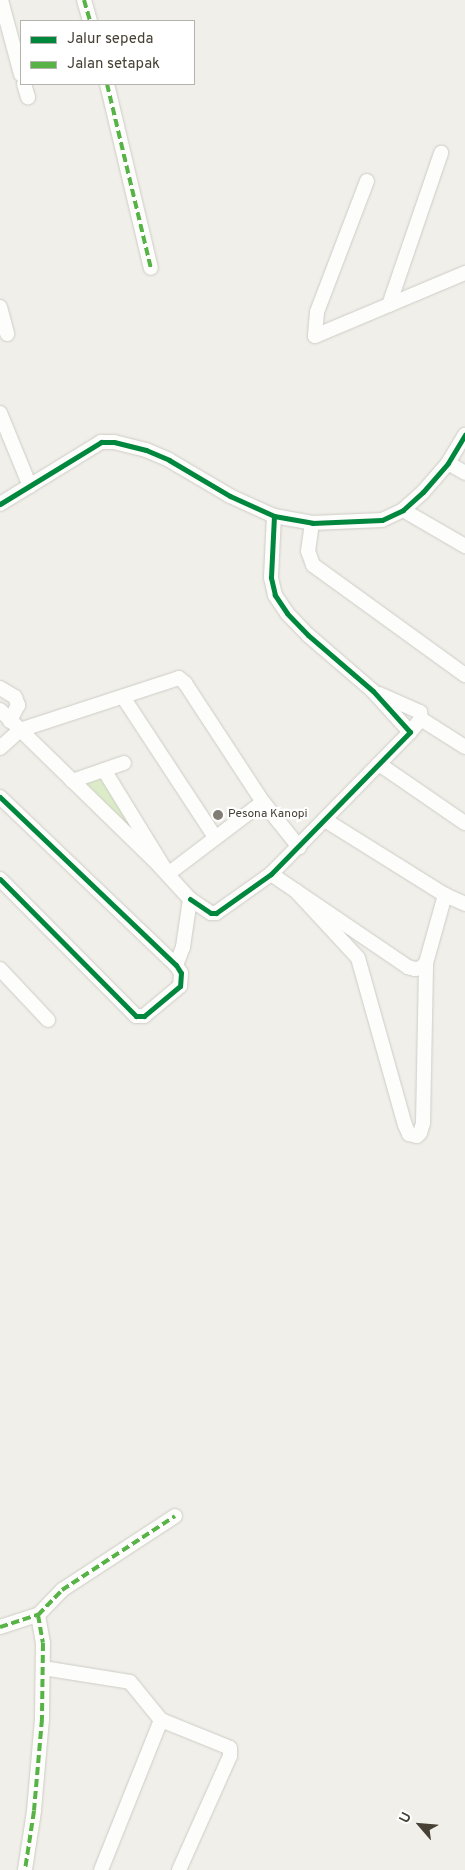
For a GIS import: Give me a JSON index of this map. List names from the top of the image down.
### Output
{
  "places": ["Pesona Kanopi"],
  "legend": ["Jalur sepeda", "Jalan setapak"],
  "north": "top left"
}
